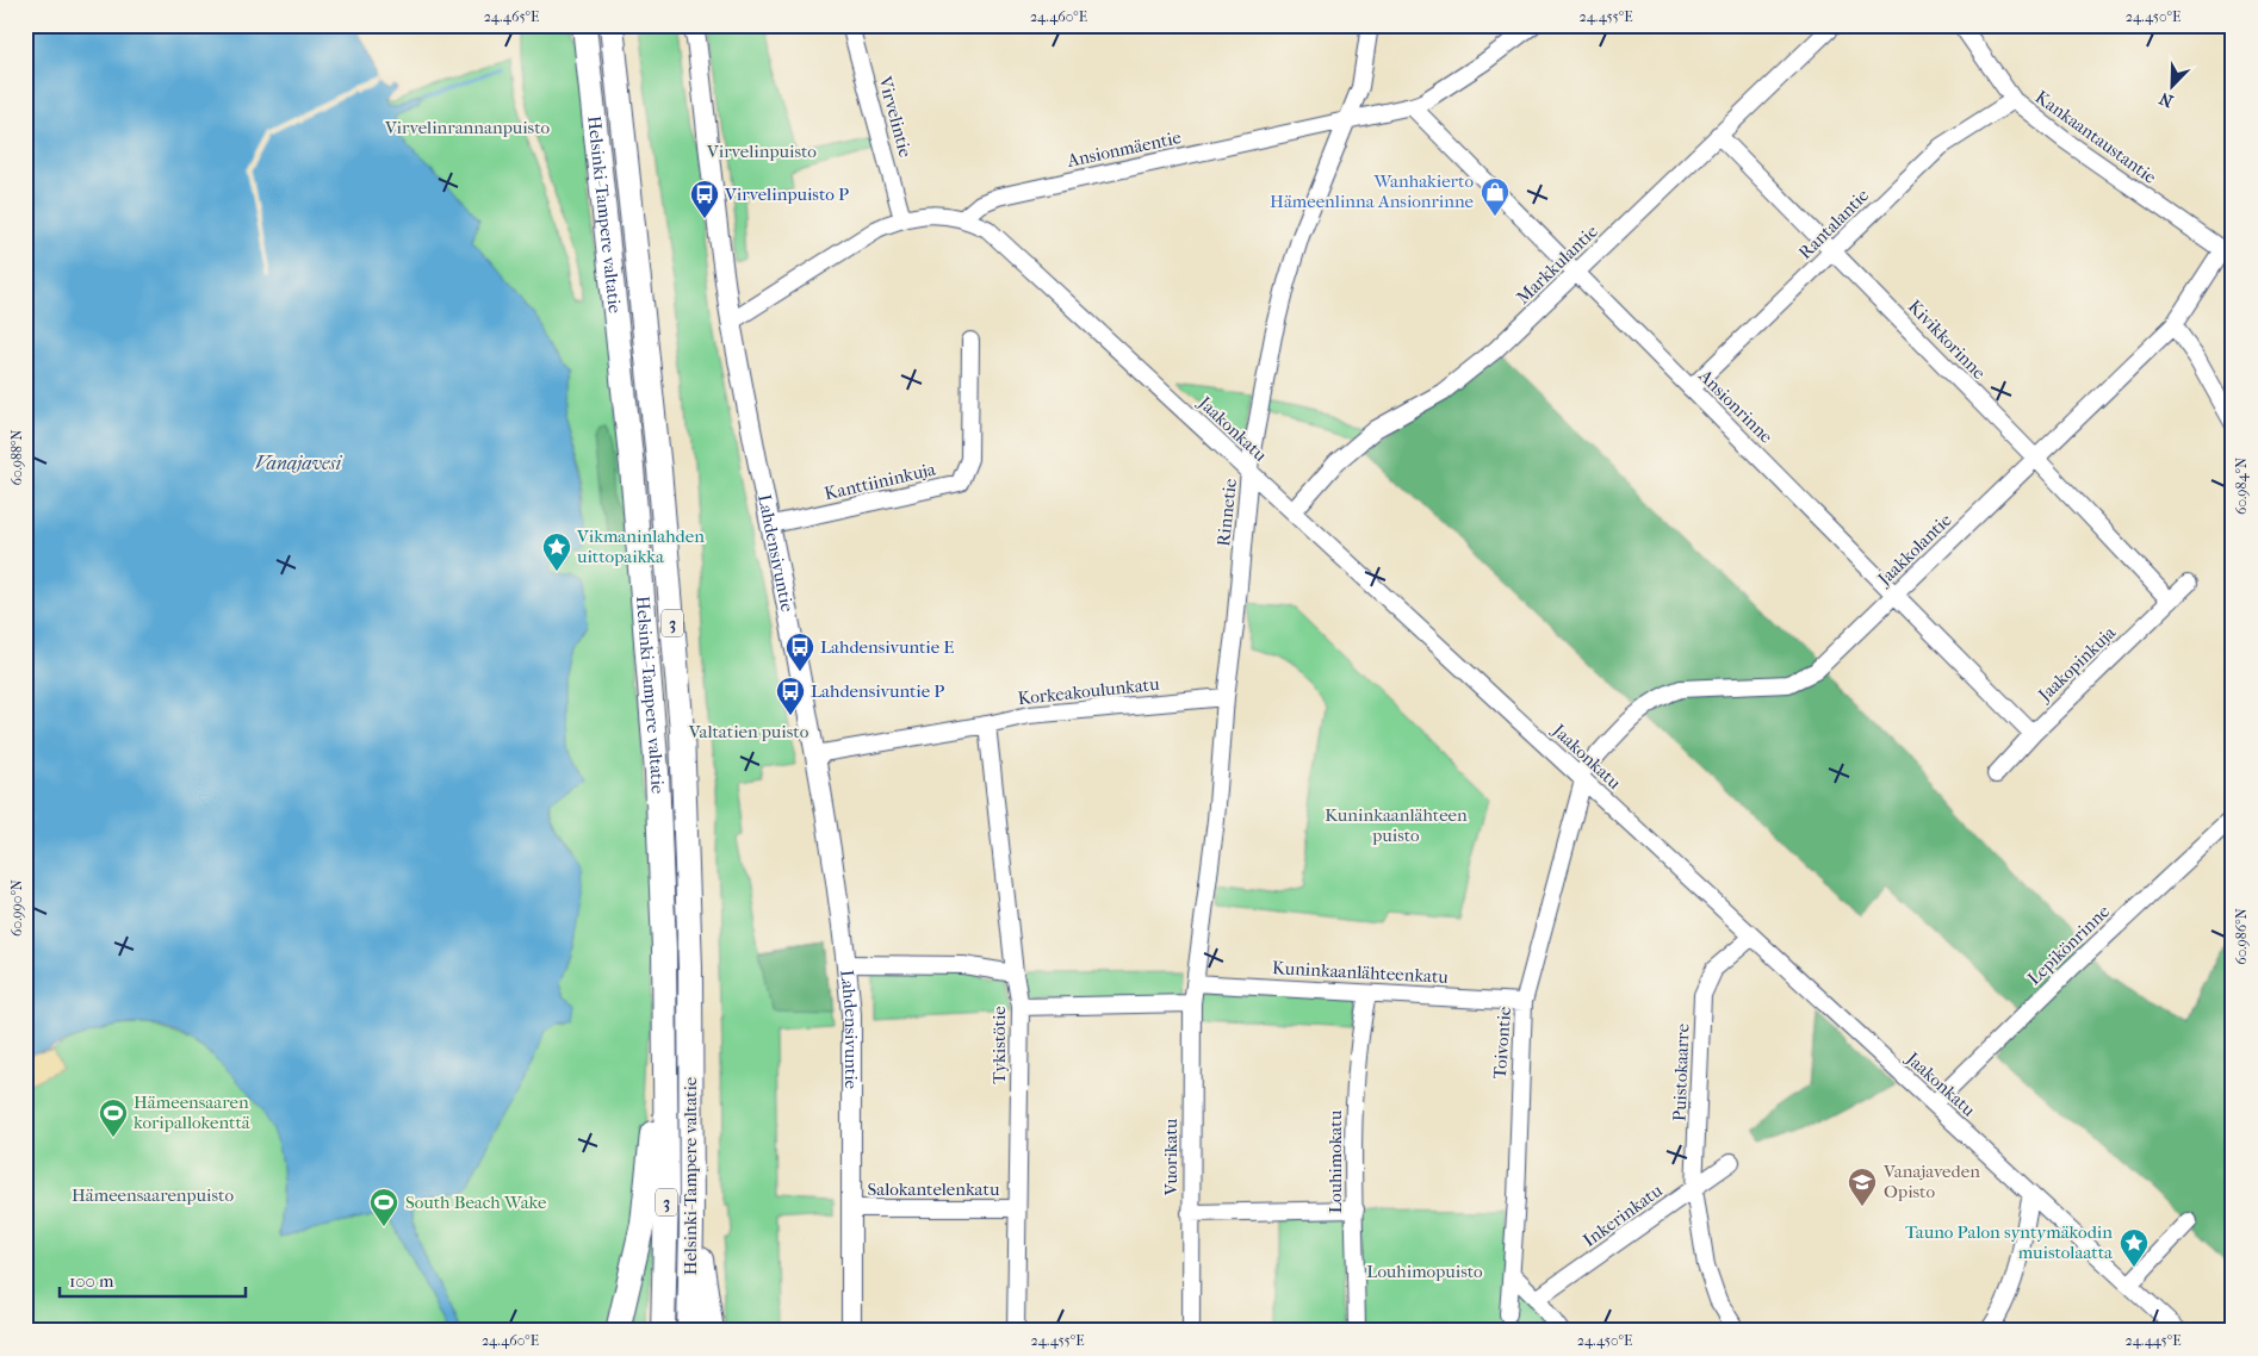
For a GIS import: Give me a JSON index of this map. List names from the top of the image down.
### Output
{
  "streets": {
    "highway": ["Helsinki-Tampere valtatie", "3"],
    "main road": ["Lahdensivuntie"],
    "street": [
      "Virvelintie",
      "Kankaantaustantie",
      "Ansionmäentie",
      "Rantalantie",
      "Markkulantie",
      "Kivikkorinne",
      "Ansionrinne",
      "Jaakonkatu",
      "Kanttiininkuja",
      "Rinnetie",
      "Jaakkolantie",
      "Jaakopinkuja",
      "Korkeakoulunkatu",
      "Lepikönrinne",
      "Kuninkaanlähteenkatu",
      "Toivontie",
      "Tykistötie",
      "Puistokaarre",
      "Vuorikatu",
      "Louhimokatu",
      "Salokantelenkatu",
      "Inkerinkatu"
    ]
  },
  "crossings": [
    ["Kankaantaustantie", "Rantalantie"],
    ["Kankaantaustantie", "Jaakkolantie"],
    ["Ansionmäentie", "Ansionrinne"],
    ["Ansionmäentie", "Jaakonkatu"],
    ["Ansionmäentie", "Rinnetie"],
    ["Rantalantie", "Kivikkorinne"],
    ["Rantalantie", "Ansionrinne"],
    ["Markkulantie", "Kivikkorinne"],
    ["Markkulantie", "Ansionrinne"],
    ["Markkulantie", "Jaakonkatu"],
    ["Kivikkorinne", "Jaakkolantie"],
    ["Kivikkorinne", "Jaakopinkuja"],
    ["Ansionrinne", "Jaakkolantie"],
    ["Ansionrinne", "Jaakopinkuja"],
    ["Jaakonkatu", "Rinnetie"],
    ["Jaakonkatu", "Jaakkolantie"],
    ["Jaakonkatu", "Lepikönrinne"],
    ["Jaakonkatu", "Toivontie"],
    ["Jaakonkatu", "Puistokaarre"],
    ["Kanttiininkuja", "Lahdensivuntie"],
    ["Rinnetie", "Korkeakoulunkatu"],
    ["Rinnetie", "Kuninkaanlähteenkatu"],
    ["Rinnetie", "Vuorikatu"],
    ["Jaakkolantie", "Toivontie"],
    ["Lahdensivuntie", "Korkeakoulunkatu"],
    ["Lahdensivuntie", "Salokantelenkatu"],
    ["Korkeakoulunkatu", "Tykistötie"],
    ["Kuninkaanlähteenkatu", "Toivontie"],
    ["Kuninkaanlähteenkatu", "Vuorikatu"],
    ["Kuninkaanlähteenkatu", "Louhimokatu"],
    ["Tykistötie", "Salokantelenkatu"],
    ["Puistokaarre", "Inkerinkatu"]
  ],
  "water": ["Vanajavesi"],
  "parks": [
    "Virvelinrannanpuisto",
    "Virvelinpuisto",
    "Valtatien puisto",
    "Kuninkaanlähteen puisto",
    "Hämeensaarenpuisto",
    "Louhimopuisto"
  ],
  "places": {
    "shop": ["Wanhakierto Hämeenlinna Ansionrinne"],
    "bus stop": ["Virvelinpuisto P", "Lahdensivuntie E", "Lahdensivuntie P"],
    "place": ["Vikmaninlahden uittopaikka", "Tauno Palon syntymäkodin muistolaatta"],
    "sports": ["Hämeensaaren koripallokenttä", "South Beach Wake"],
    "school or university": ["Vanajaveden Opisto"]
  },
  "scale_bar": "100 m",
  "north": "bottom left",
  "coordinates": [
    "24.465°E",
    "24.460°E",
    "24.455°E",
    "24.450°E",
    "60.988°N",
    "60.984°N",
    "60.990°N",
    "60.986°N",
    "24.445°E"
  ]
}
